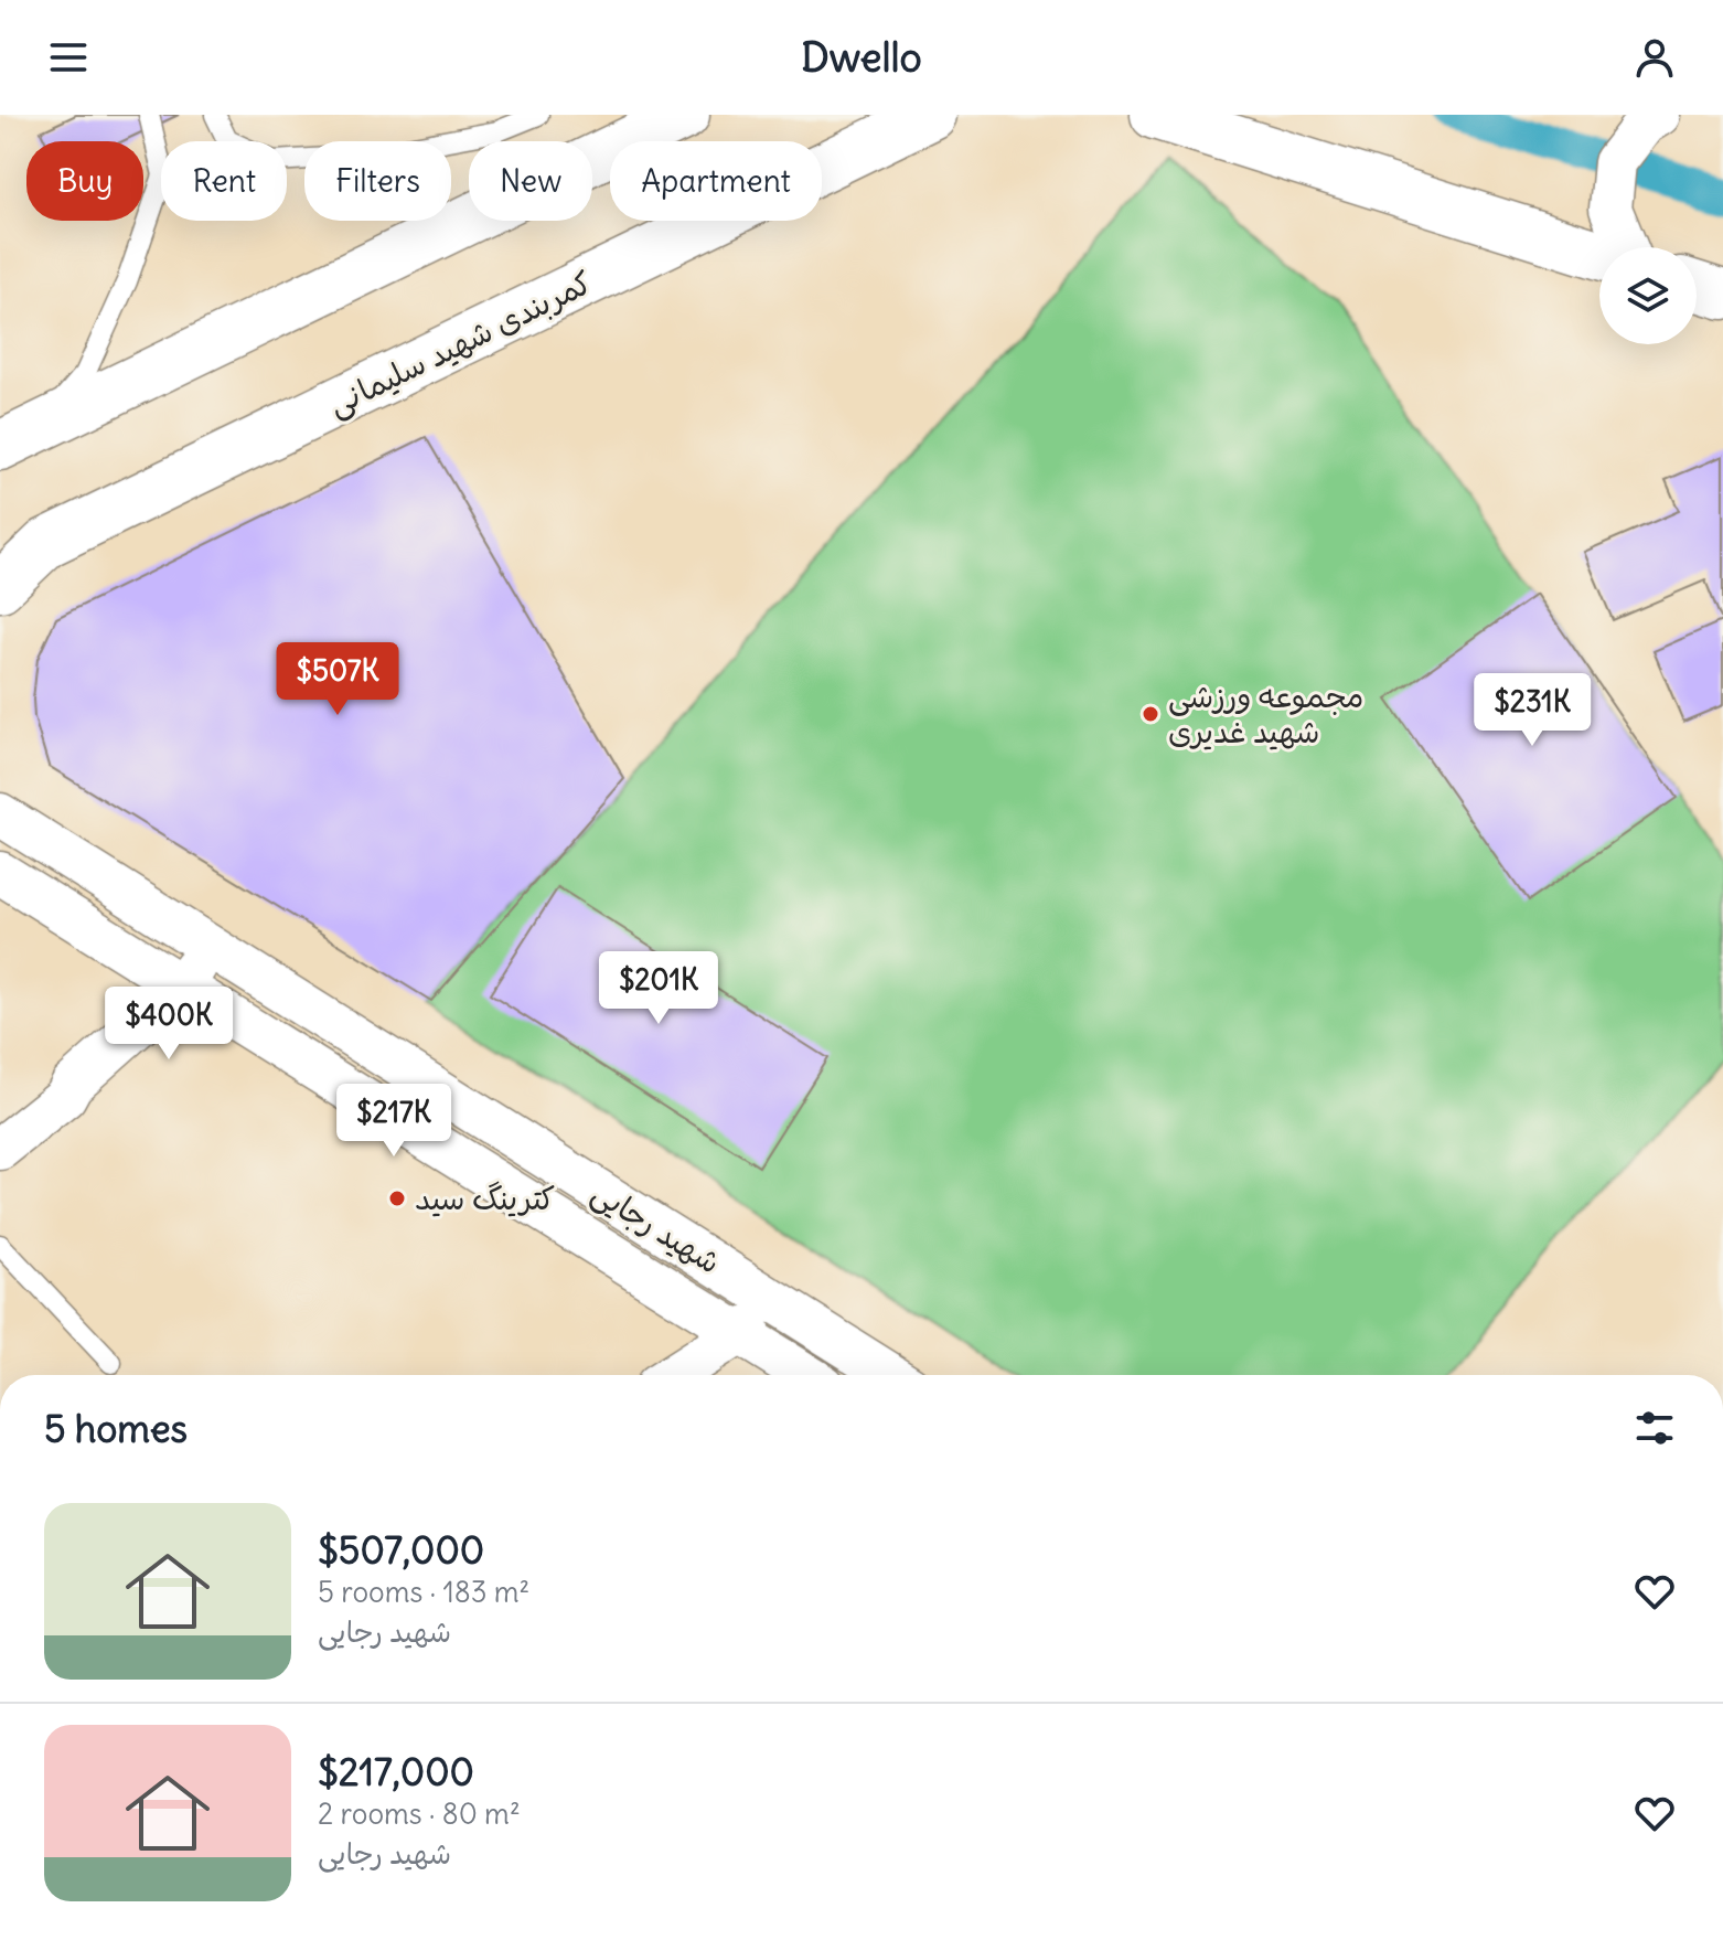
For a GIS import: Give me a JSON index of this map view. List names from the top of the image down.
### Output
{
  "streets": {
    "main road": ["کمربندی شهید سلیمانی"],
    "street": ["شهید رجایی"]
  },
  "places": ["مجموعه ورزشی شهید غدیری", "کترینگ سید"],
  "page": {
    "header": "Dwello",
    "chip": [
      "Buy",
      "Rent",
      "Filters",
      "New",
      "Apartment"
    ],
    "price": [
      "$507K",
      "$231K",
      "$201K",
      "$400K",
      "$217K"
    ],
    "heading": "5 homes",
    "list": [
      {
        "name": "$507,000",
        "note": "5 rooms · 183 m² · شهید رجایی"
      },
      {
        "name": "$217,000",
        "note": "2 rooms · 80 m² · شهید رجایی"
      }
    ]
  }
}
